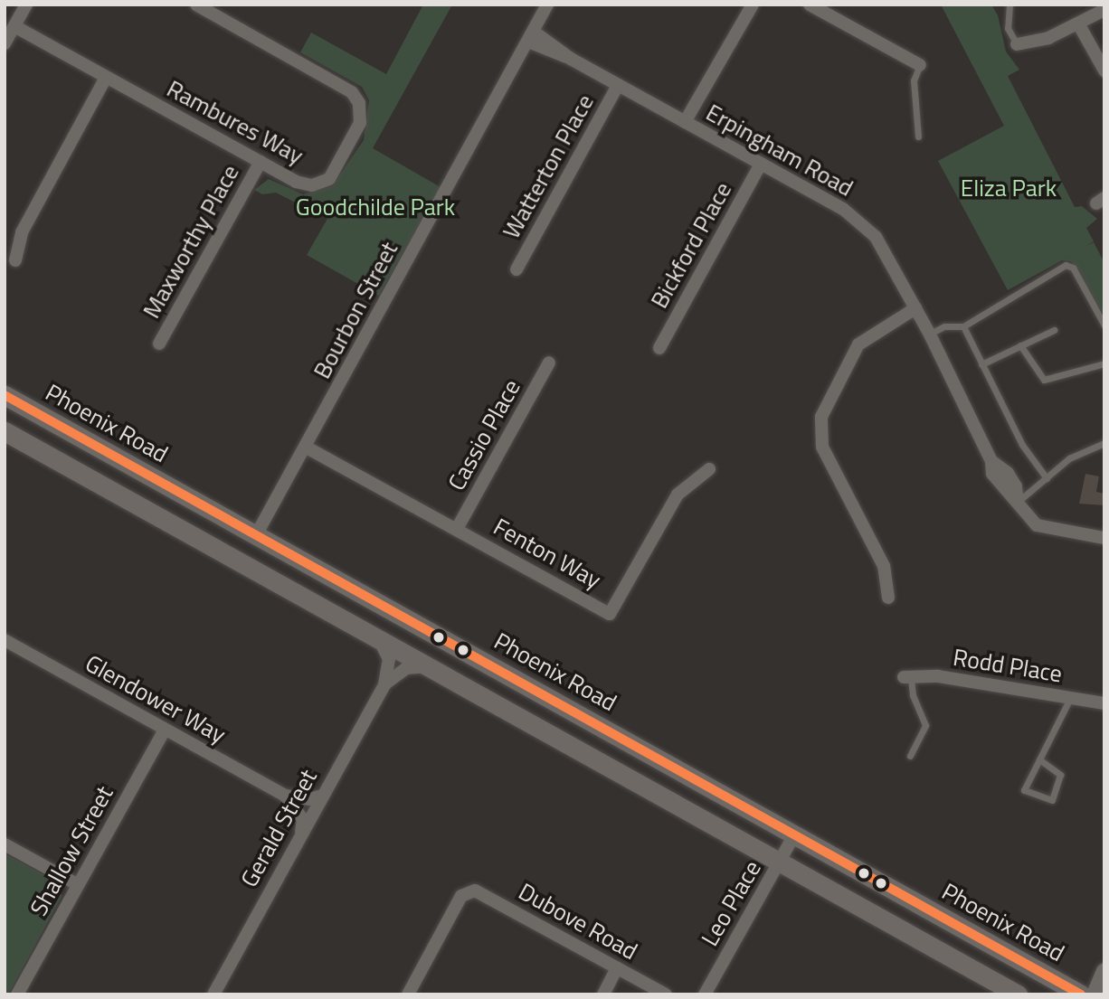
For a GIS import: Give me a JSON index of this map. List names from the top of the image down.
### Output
{
  "streets": {
    "main road": ["Phoenix Road"],
    "street": [
      "Rambures Way",
      "Erpingham Road",
      "Watterton Place",
      "Maxworthy Place",
      "Bickford Place",
      "Bourbon Street",
      "Cassio Place",
      "Fenton Way",
      "Rodd Place",
      "Glendower Way",
      "Gerald Street",
      "Shallow Street",
      "Leo Place",
      "Dubove Road"
    ]
  },
  "crossings": [
    ["Rambures Way", "Maxworthy Place"],
    ["Erpingham Road", "Watterton Place"],
    ["Erpingham Road", "Bickford Place"],
    ["Erpingham Road", "Bourbon Street"],
    ["Bourbon Street", "Phoenix Road"],
    ["Bourbon Street", "Fenton Way"],
    ["Phoenix Road", "Leo Place"],
    ["Cassio Place", "Fenton Way"],
    ["Glendower Way", "Gerald Street"],
    ["Glendower Way", "Shallow Street"]
  ],
  "parks": ["Eliza Park", "Goodchilde Park"]
}
